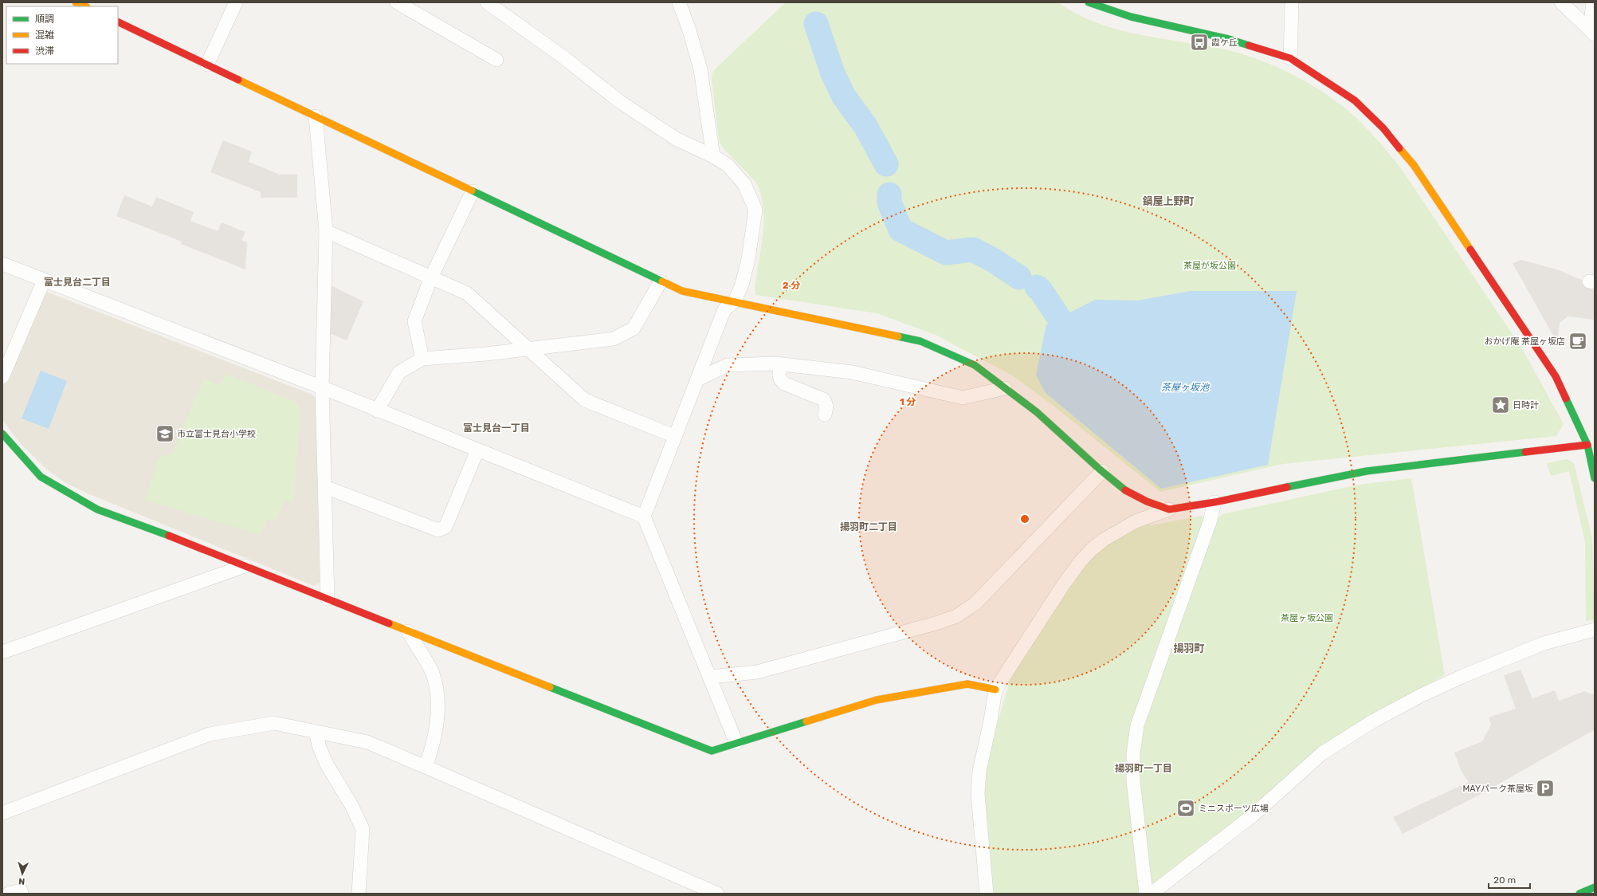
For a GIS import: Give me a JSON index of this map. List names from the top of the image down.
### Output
{
  "districts": [
    "鍋屋上野町",
    "富士見台二丁目",
    "富士見台一丁目",
    "揚羽町二丁目",
    "揚羽町",
    "揚羽町一丁目"
  ],
  "water": ["茶屋ヶ坂池"],
  "parks": ["茶屋が坂公園", "茶屋ヶ坂公園"],
  "places": {
    "bus stop": ["霞ケ丘"],
    "cafe": ["おかげ庵 茶屋ヶ坂店"],
    "place": ["日時計"],
    "school or university": ["市立富士見台小学校"],
    "parking": ["MAYパーク茶屋坂"],
    "sports": ["ミニスポーツ広場"]
  },
  "legend": ["順調", "混雑", "渋滞"],
  "scale_bar": "20 m",
  "north": "bottom",
  "rings": ["2 分", "1 分"]
}
